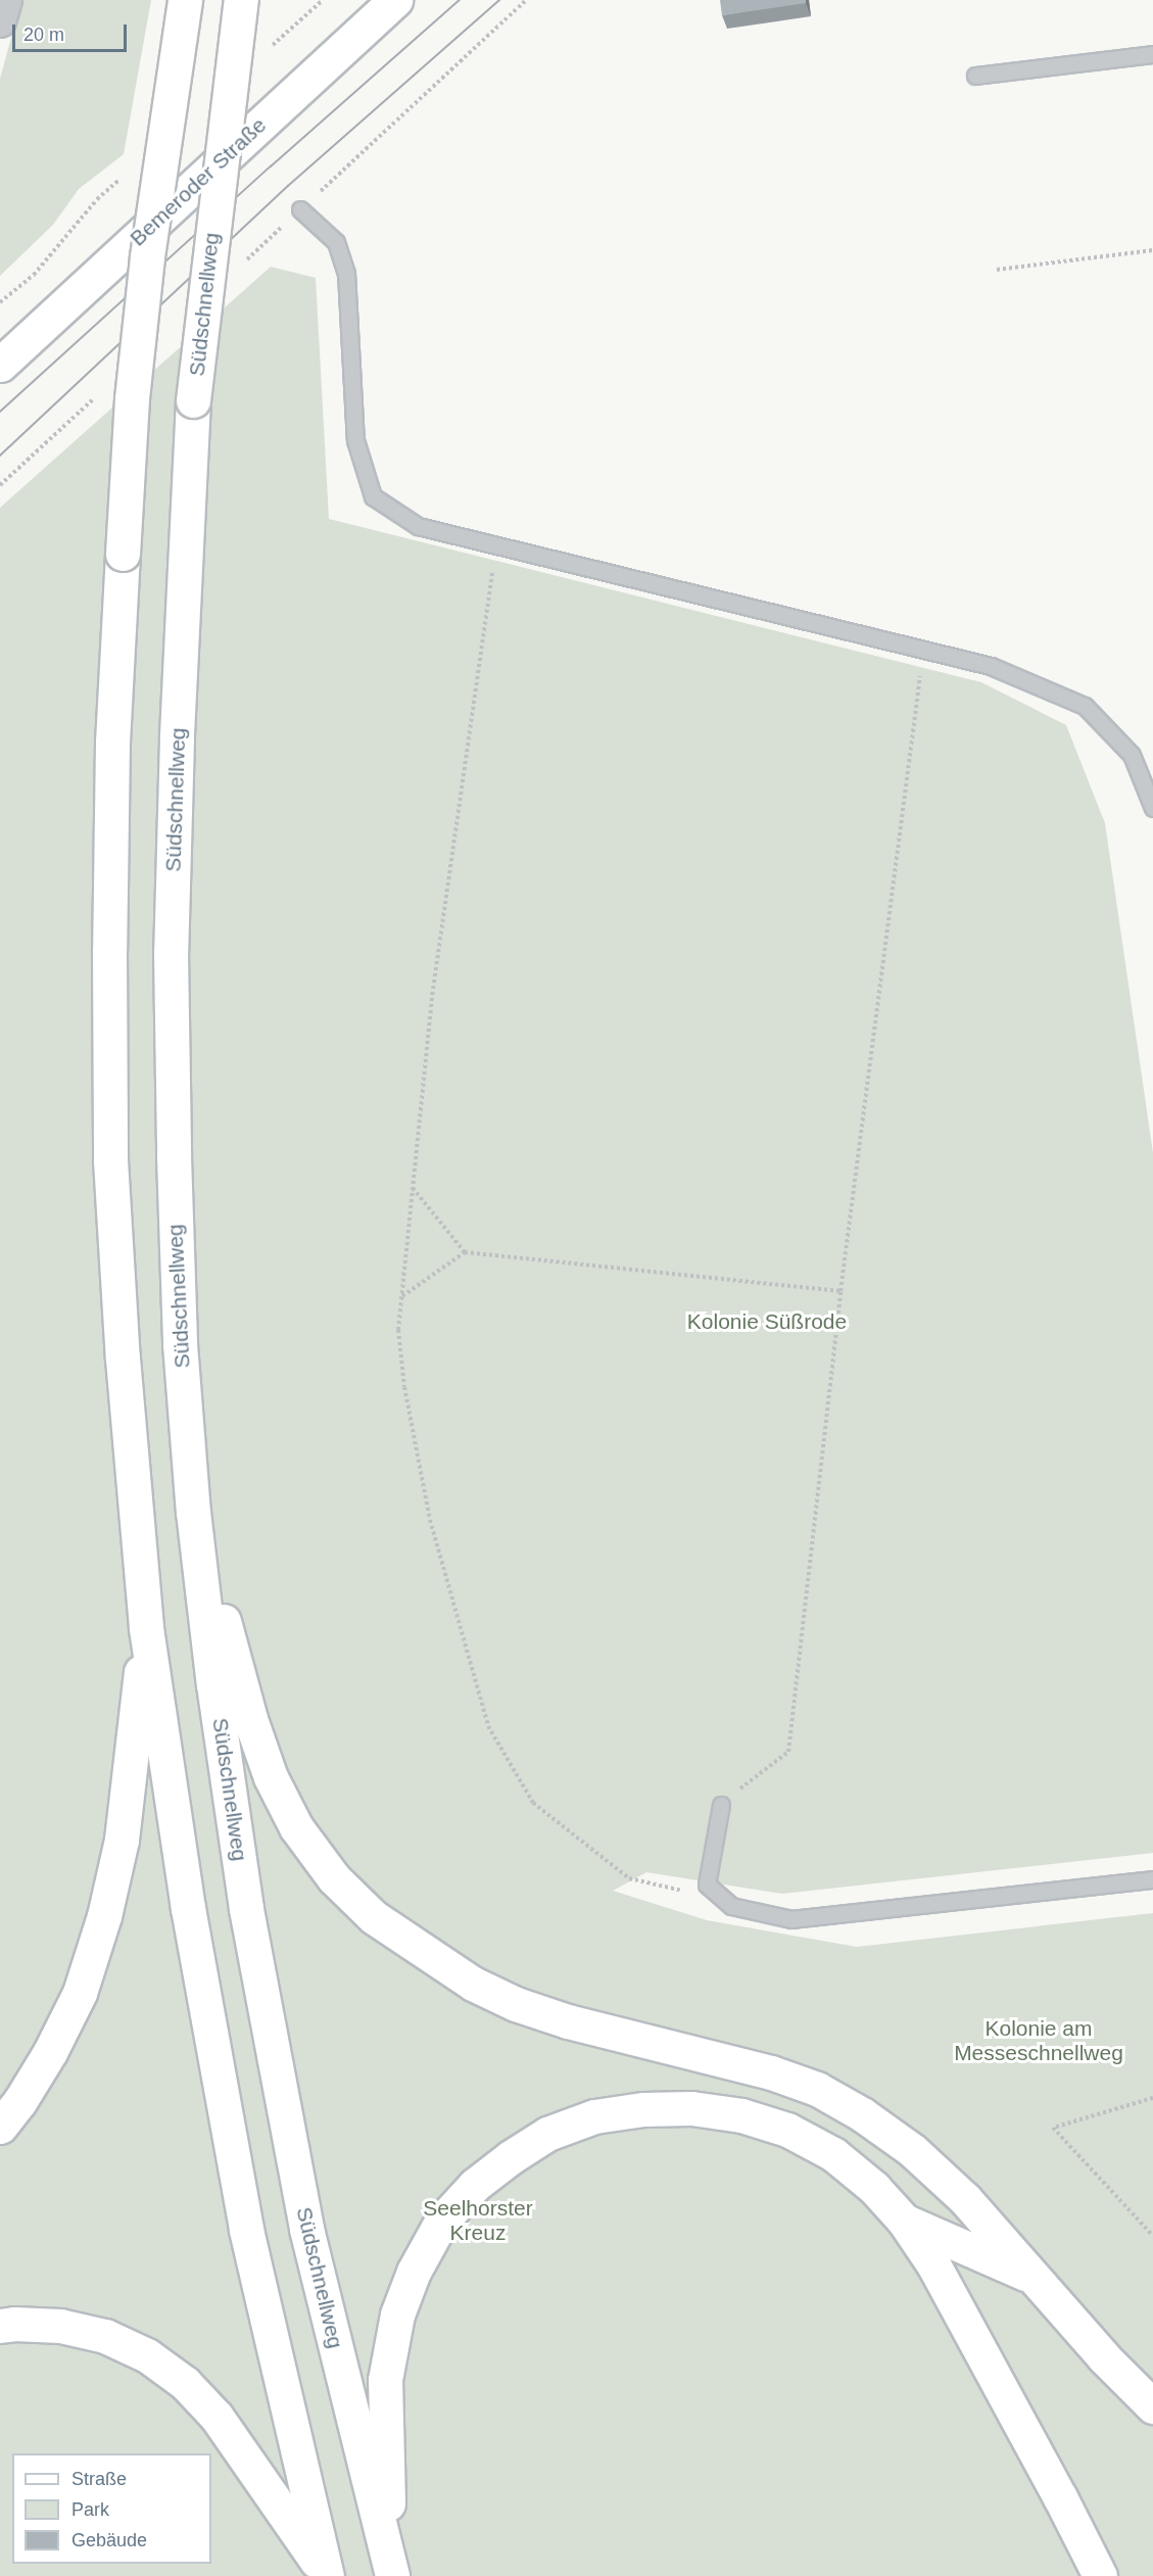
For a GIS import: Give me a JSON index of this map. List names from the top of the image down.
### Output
{
  "streets": {
    "main road": ["Bemeroder Straße", "Südschnellweg"]
  },
  "parks": ["Kolonie Süßrode", "Kolonie am Messeschnellweg", "Seelhorster Kreuz"],
  "legend": ["Straße", "Park", "Gebäude"],
  "scale_bar": "20 m"
}
